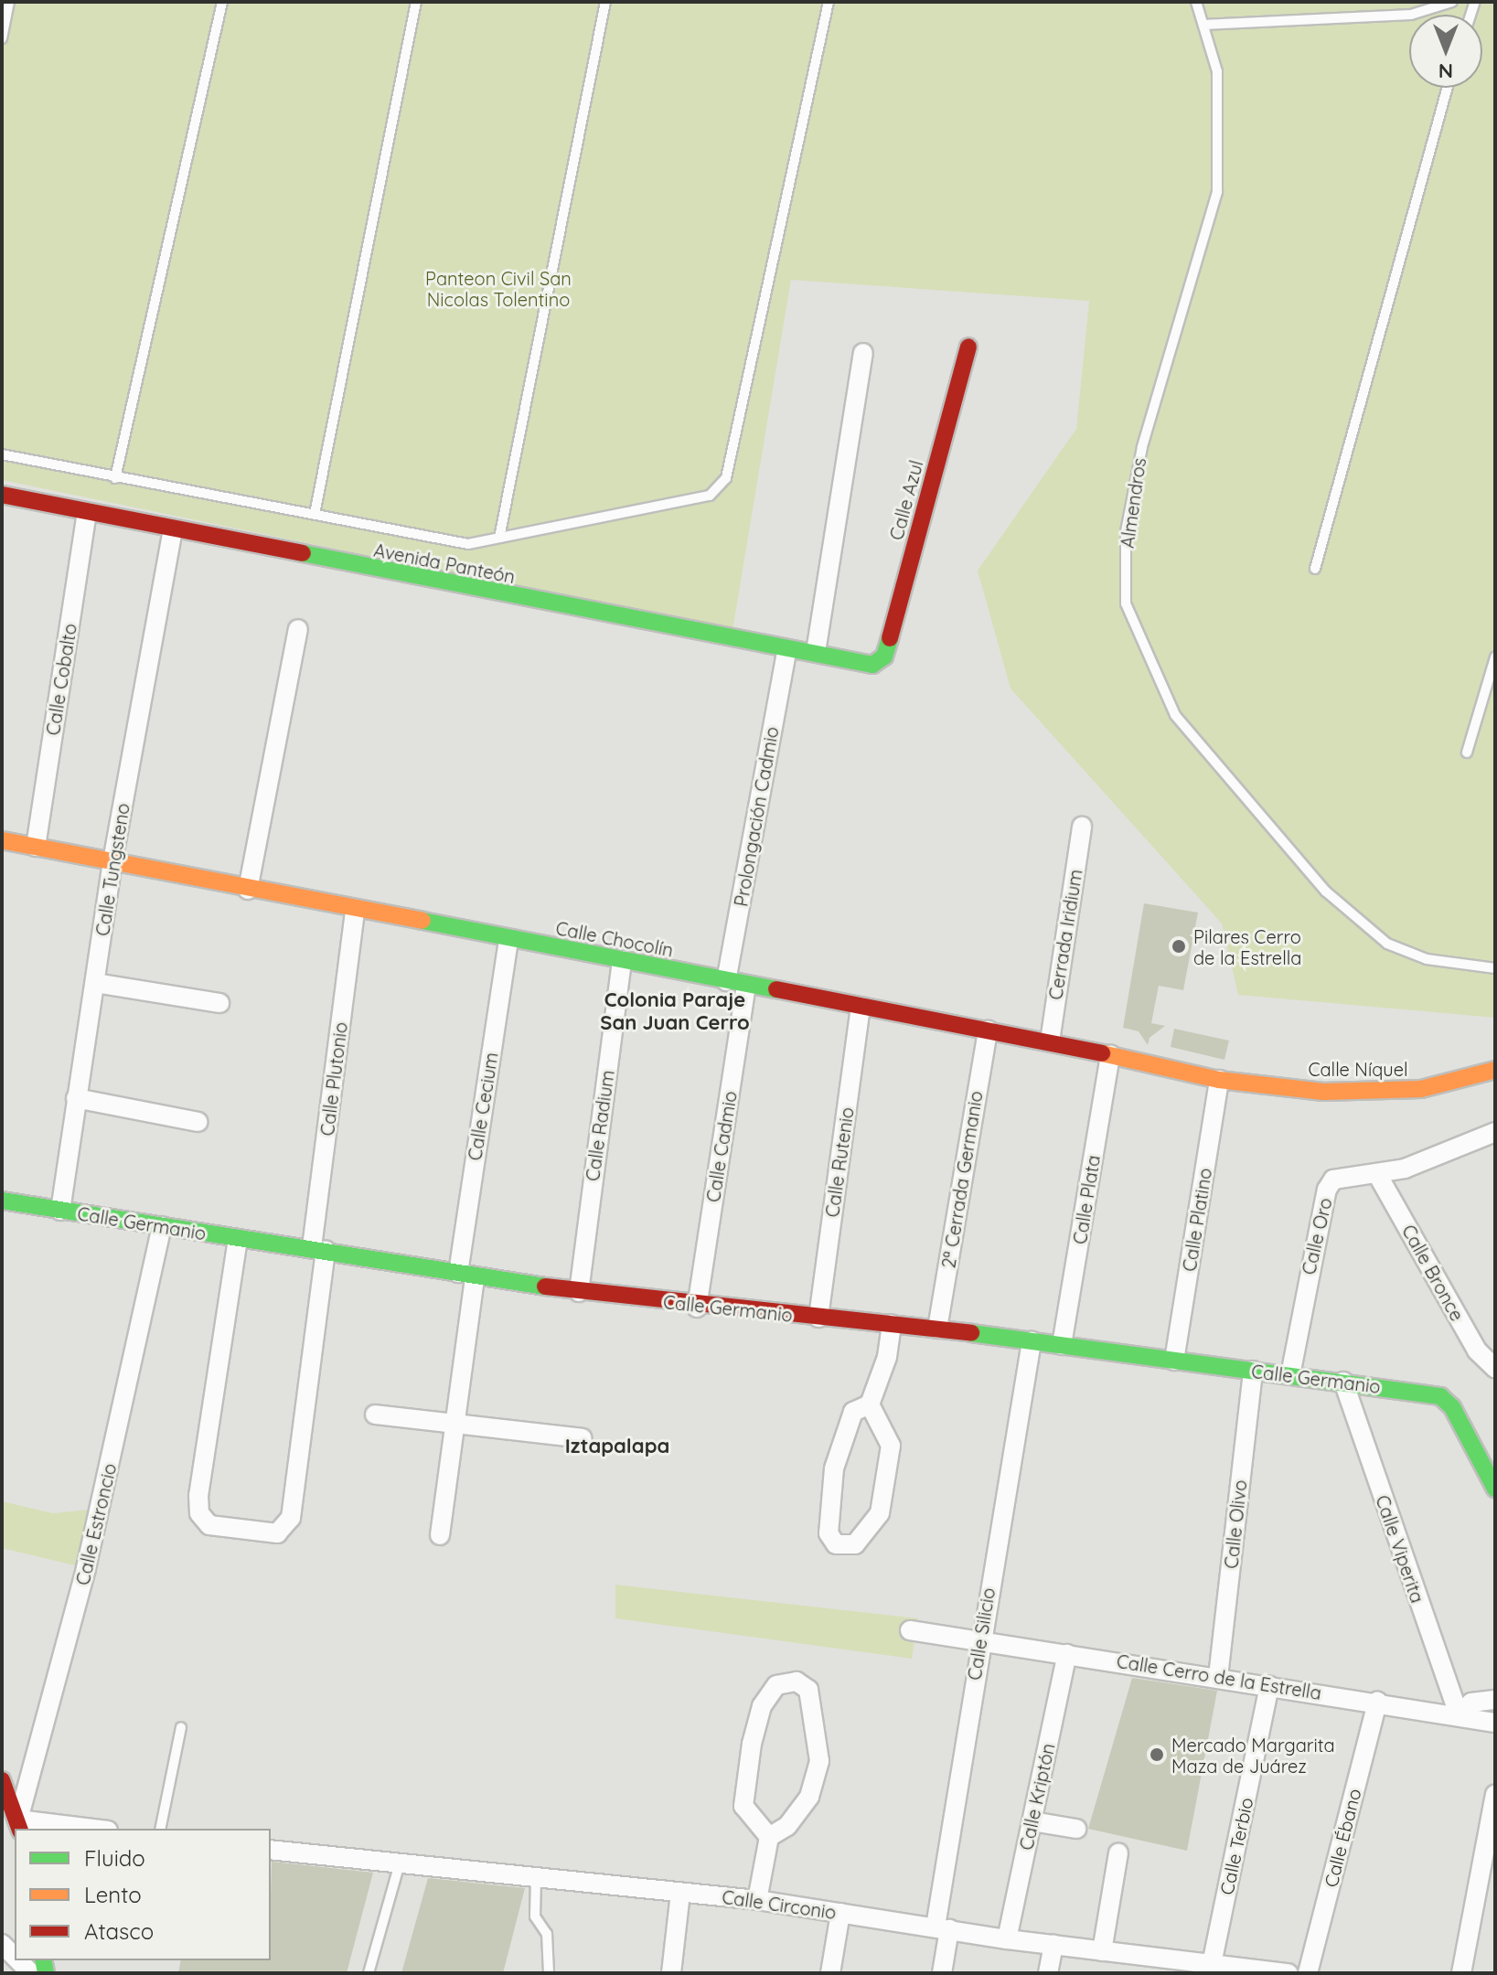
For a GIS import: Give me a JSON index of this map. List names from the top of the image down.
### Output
{
  "streets": {
    "street": [
      "Calle Azul",
      "Avenida Panteón",
      "Calle Cobalto",
      "Prolongación Cadmio",
      "Calle Tungsteno",
      "Cerrada Iridium",
      "Calle Chocolín",
      "Calle Níquel",
      "Calle Plutonio",
      "Calle Cecium",
      "Calle Radium",
      "Calle Cadmio",
      "Calle Rutenio",
      "2ª Cerrada Germanio",
      "Calle Plata",
      "Calle Platino",
      "Calle Germanio",
      "Calle Oro",
      "Calle Bronce",
      "Calle Estroncio",
      "Calle Olivo",
      "Calle Viperita",
      "Calle Silicio",
      "Calle Cerro de la Estrella",
      "Calle Kriptón",
      "Calle Ébano",
      "Calle Terbio",
      "Calle Circonio"
    ],
    "lane": ["Almendros"]
  },
  "crossings": [
    ["Calle Azul", "Avenida Panteón"],
    ["Avenida Panteón", "Calle Cobalto"],
    ["Avenida Panteón", "Prolongación Cadmio"],
    ["Avenida Panteón", "Calle Tungsteno"],
    ["Calle Cobalto", "Calle Chocolín"],
    ["Prolongación Cadmio", "Calle Chocolín"],
    ["Calle Tungsteno", "Calle Chocolín"],
    ["Calle Tungsteno", "Calle Germanio"],
    ["Cerrada Iridium", "Calle Chocolín"],
    ["Calle Chocolín", "Calle Níquel"],
    ["Calle Chocolín", "Calle Plutonio"],
    ["Calle Chocolín", "Calle Cecium"],
    ["Calle Chocolín", "Calle Radium"],
    ["Calle Chocolín", "Calle Cadmio"],
    ["Calle Chocolín", "Calle Rutenio"],
    ["Calle Chocolín", "2ª Cerrada Germanio"],
    ["Calle Chocolín", "Calle Plata"],
    ["Calle Chocolín", "Calle Platino"],
    ["Calle Níquel", "Calle Platino"],
    ["Calle Plutonio", "Calle Germanio"],
    ["Calle Cecium", "Calle Germanio"],
    ["Calle Radium", "Calle Germanio"],
    ["Calle Cadmio", "Calle Germanio"],
    ["Calle Rutenio", "Calle Germanio"],
    ["2ª Cerrada Germanio", "Calle Germanio"],
    ["Calle Plata", "Calle Germanio"],
    ["Calle Platino", "Calle Germanio"],
    ["Calle Germanio", "Calle Oro"],
    ["Calle Germanio", "Calle Estroncio"],
    ["Calle Germanio", "Calle Olivo"],
    ["Calle Germanio", "Calle Viperita"],
    ["Calle Germanio", "Calle Silicio"],
    ["Calle Oro", "Calle Bronce"],
    ["Calle Olivo", "Calle Cerro de la Estrella"],
    ["Calle Viperita", "Calle Cerro de la Estrella"],
    ["Calle Silicio", "Calle Cerro de la Estrella"],
    ["Calle Silicio", "Calle Circonio"],
    ["Calle Cerro de la Estrella", "Calle Kriptón"],
    ["Calle Cerro de la Estrella", "Calle Ébano"],
    ["Calle Cerro de la Estrella", "Calle Terbio"],
    ["Calle Kriptón", "Calle Circonio"],
    ["Calle Terbio", "Calle Circonio"]
  ],
  "districts": ["Colonia Paraje San Juan Cerro", "Iztapalapa"],
  "parks": ["Panteon Civil San Nicolas Tolentino"],
  "places": ["Pilares Cerro de la Estrella", "Mercado Margarita Maza de Juárez"],
  "legend": ["Fluido", "Lento", "Atasco"],
  "north": "bottom"
}
